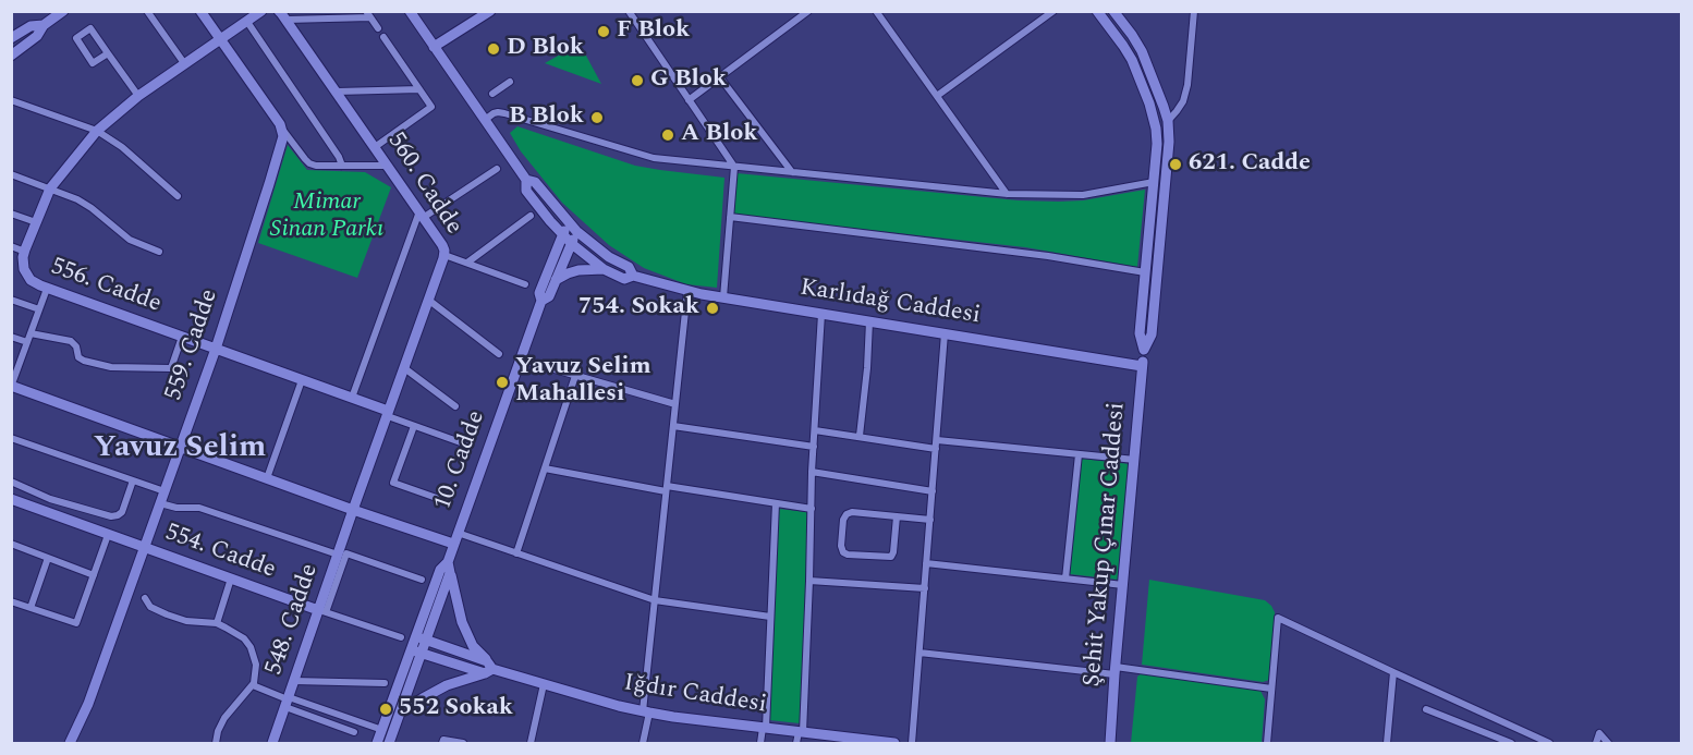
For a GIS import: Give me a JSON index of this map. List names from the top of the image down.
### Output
{
  "streets": {
    "main road": [
      "560. Cadde",
      "556. Cadde",
      "Karlıdağ Caddesi",
      "559. Cadde",
      "10. Cadde",
      "Şehit Yakup Çınar Caddesi",
      "554. Cadde",
      "548. Cadde",
      "Iğdır Caddesi"
    ]
  },
  "crossings": [
    ["560. Cadde", "556. Cadde"],
    ["560. Cadde", "548. Cadde"],
    ["556. Cadde", "559. Cadde"],
    ["Karlıdağ Caddesi", "10. Cadde"],
    ["Karlıdağ Caddesi", "Şehit Yakup Çınar Caddesi"],
    ["559. Cadde", "554. Cadde"],
    ["10. Cadde", "Iğdır Caddesi"],
    ["554. Cadde", "548. Cadde"]
  ],
  "districts": ["Yavuz Selim"],
  "parks": ["Mimar Sinan Parkı"],
  "places": [
    "F Blok",
    "D Blok",
    "G Blok",
    "B Blok",
    "A Blok",
    "621. Cadde",
    "754. Sokak",
    "Yavuz Selim Mahallesi",
    "552 Sokak"
  ]
}
